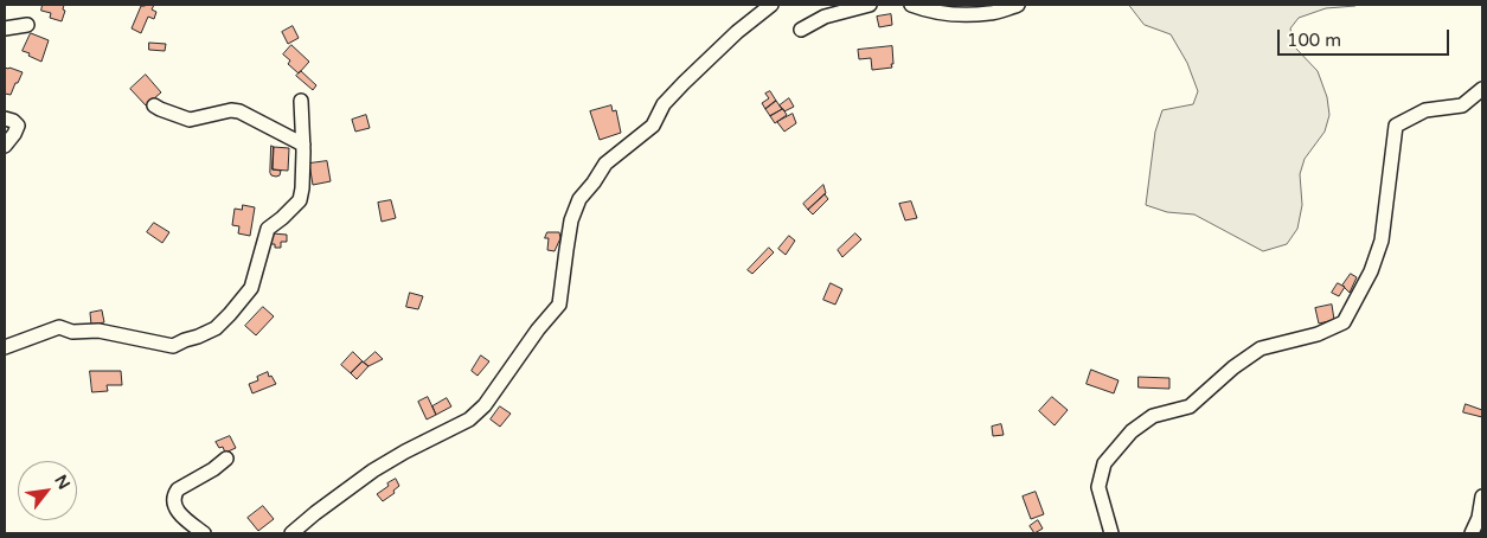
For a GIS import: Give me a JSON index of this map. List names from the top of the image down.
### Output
{
  "scale_bar": "100 m",
  "north": "top right"
}
